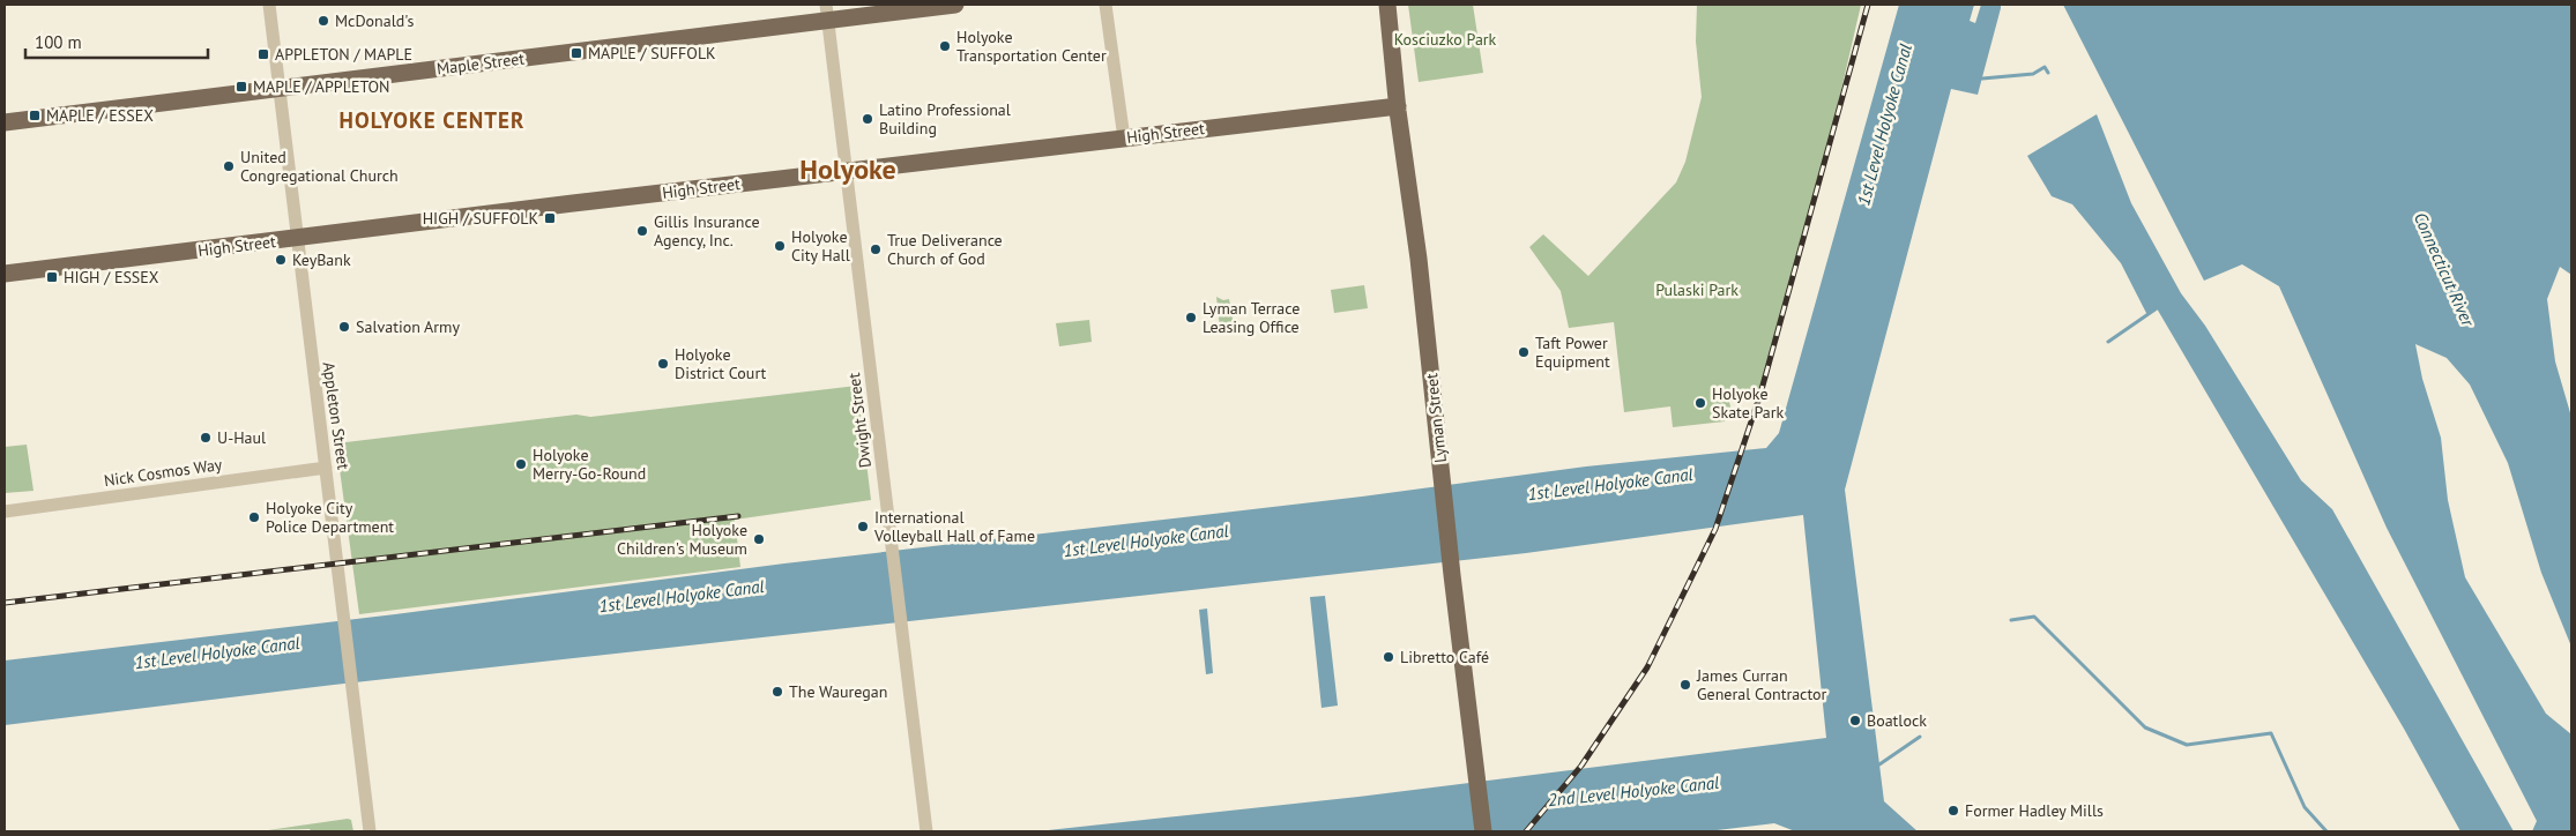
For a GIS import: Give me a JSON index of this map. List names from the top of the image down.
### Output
{
  "streets": {
    "main road": ["Maple Street", "High Street", "Lyman Street"],
    "street": ["Appleton Street", "Dwight Street", "Nick Cosmos Way"]
  },
  "crossings": [
    ["Maple Street", "Appleton Street"],
    ["Maple Street", "Dwight Street"],
    ["High Street", "Appleton Street"],
    ["High Street", "Lyman Street"],
    ["High Street", "Dwight Street"],
    ["Appleton Street", "Nick Cosmos Way"]
  ],
  "districts": ["HOLYOKE CENTER", "Holyoke"],
  "water": ["1st Level Holyoke Canal", "Connecticut River", "2nd Level Holyoke Canal"],
  "parks": ["Kosciuzko Park", "Pulaski Park"],
  "places": {
    "other": [
      "McDonald's",
      "Holyoke Transportation Center",
      "Latino Professional Building",
      "United Congregational Church",
      "Gillis Insurance Agency, Inc.",
      "Holyoke City Hall",
      "True Deliverance Church of God",
      "KeyBank",
      "Lyman Terrace Leasing Office",
      "Salvation Army",
      "Taft Power Equipment",
      "Holyoke District Court",
      "Holyoke Skate Park",
      "U-Haul",
      "Holyoke Merry-Go-Round",
      "Holyoke City Police Department",
      "International Volleyball Hall of Fame",
      "Holyoke Children's Museum",
      "Libretto Café",
      "James Curran General Contractor",
      "The Wauregan",
      "Boatlock",
      "Former Hadley Mills"
    ],
    "transit": [
      "MAPLE / SUFFOLK",
      "APPLETON / MAPLE",
      "MAPLE / APPLETON",
      "MAPLE / ESSEX",
      "HIGH / SUFFOLK",
      "HIGH / ESSEX"
    ]
  },
  "scale_bar": "100 m"
}
